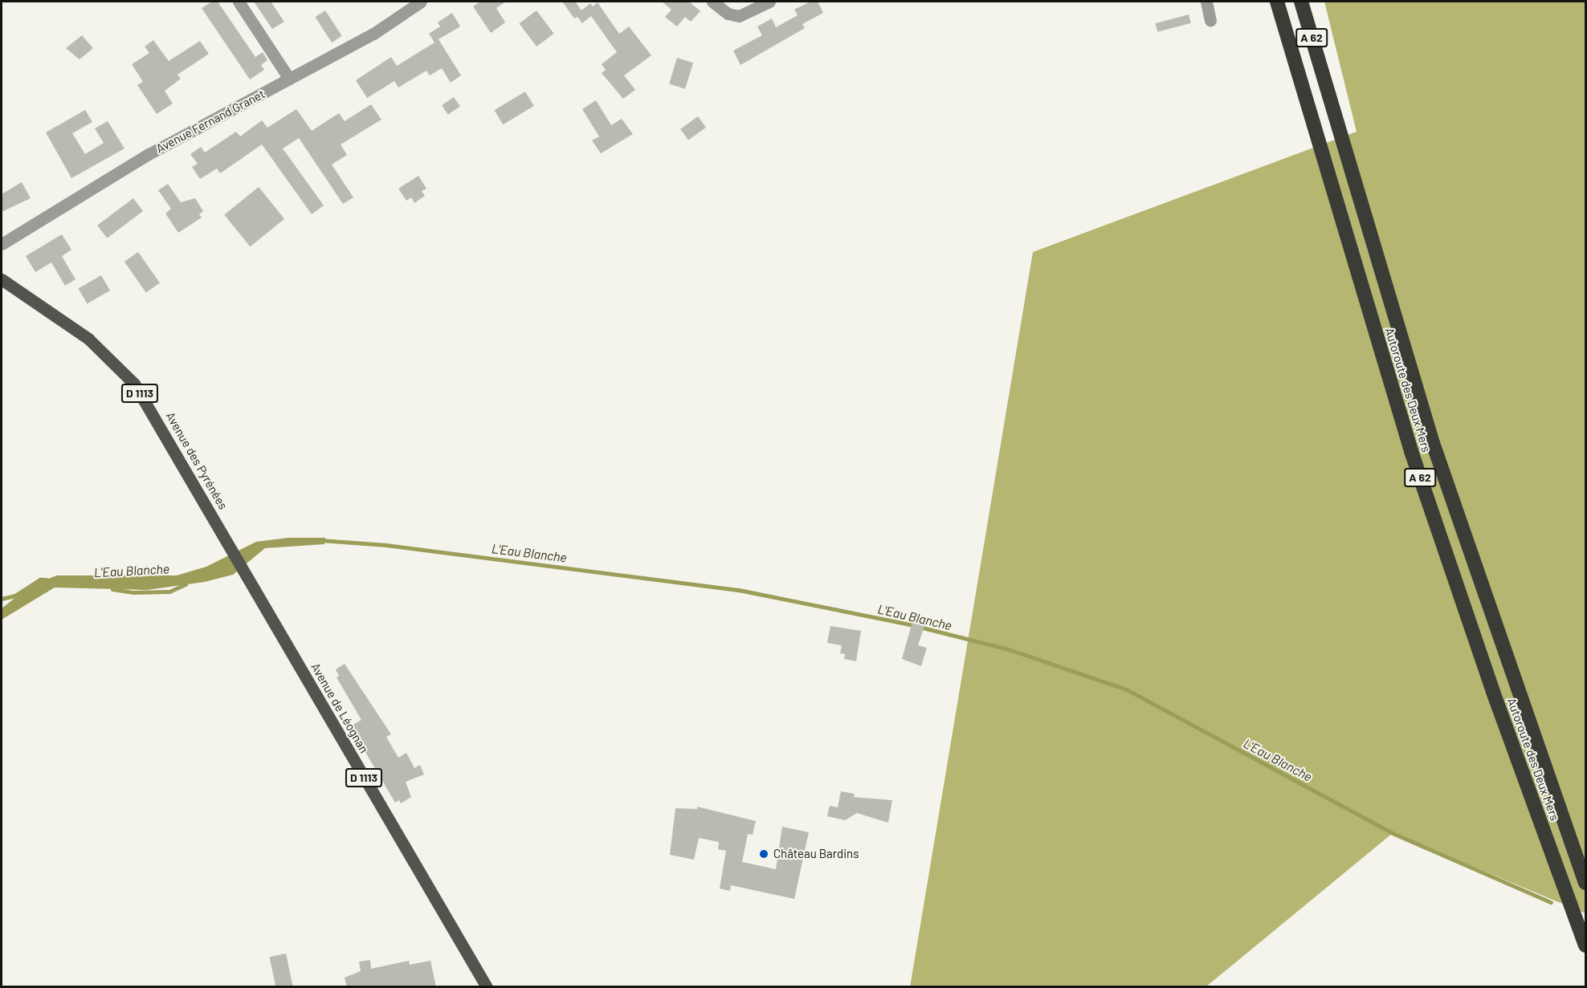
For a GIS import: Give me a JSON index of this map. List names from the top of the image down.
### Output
{
  "streets": {
    "highway": ["A 62", "Autoroute des Deux Mers"],
    "main road": ["D 1113", "Avenue des Pyrénées", "Avenue de Léognan"],
    "street": ["Avenue Fernand Granet"]
  },
  "crossings": [
    ["Avenue des Pyrénées", "Avenue de Léognan"]
  ],
  "water": ["L'Eau Blanche"],
  "places": ["Château Bardins"]
}
